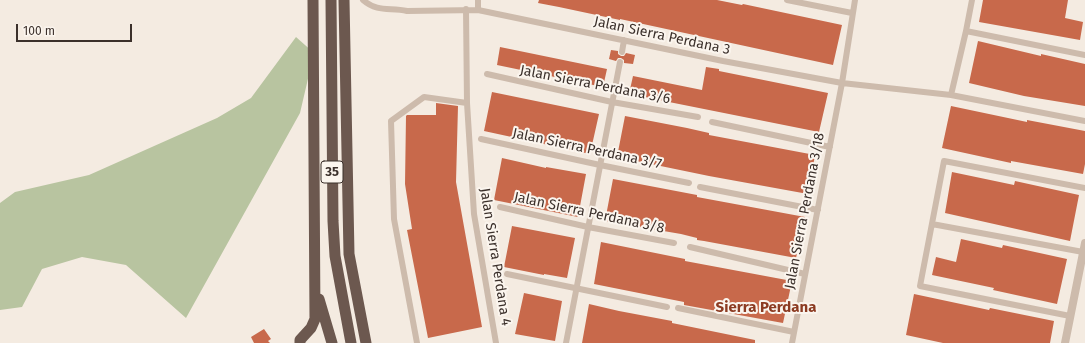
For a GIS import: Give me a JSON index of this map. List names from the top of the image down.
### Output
{
  "streets": {
    "highway": ["35"],
    "street": [
      "Jalan Sierra Perdana 3",
      "Jalan Sierra Perdana 3/6",
      "Jalan Sierra Perdana 3/7",
      "Jalan Sierra Perdana 3/18",
      "Jalan Sierra Perdana 3/8",
      "Jalan Sierra Perdana 4"
    ]
  },
  "crossings": [
    ["Jalan Sierra Perdana 3", "Jalan Sierra Perdana 3/18"],
    ["Jalan Sierra Perdana 3", "Jalan Sierra Perdana 4"]
  ],
  "districts": ["Sierra Perdana"],
  "scale_bar": "100 m"
}
